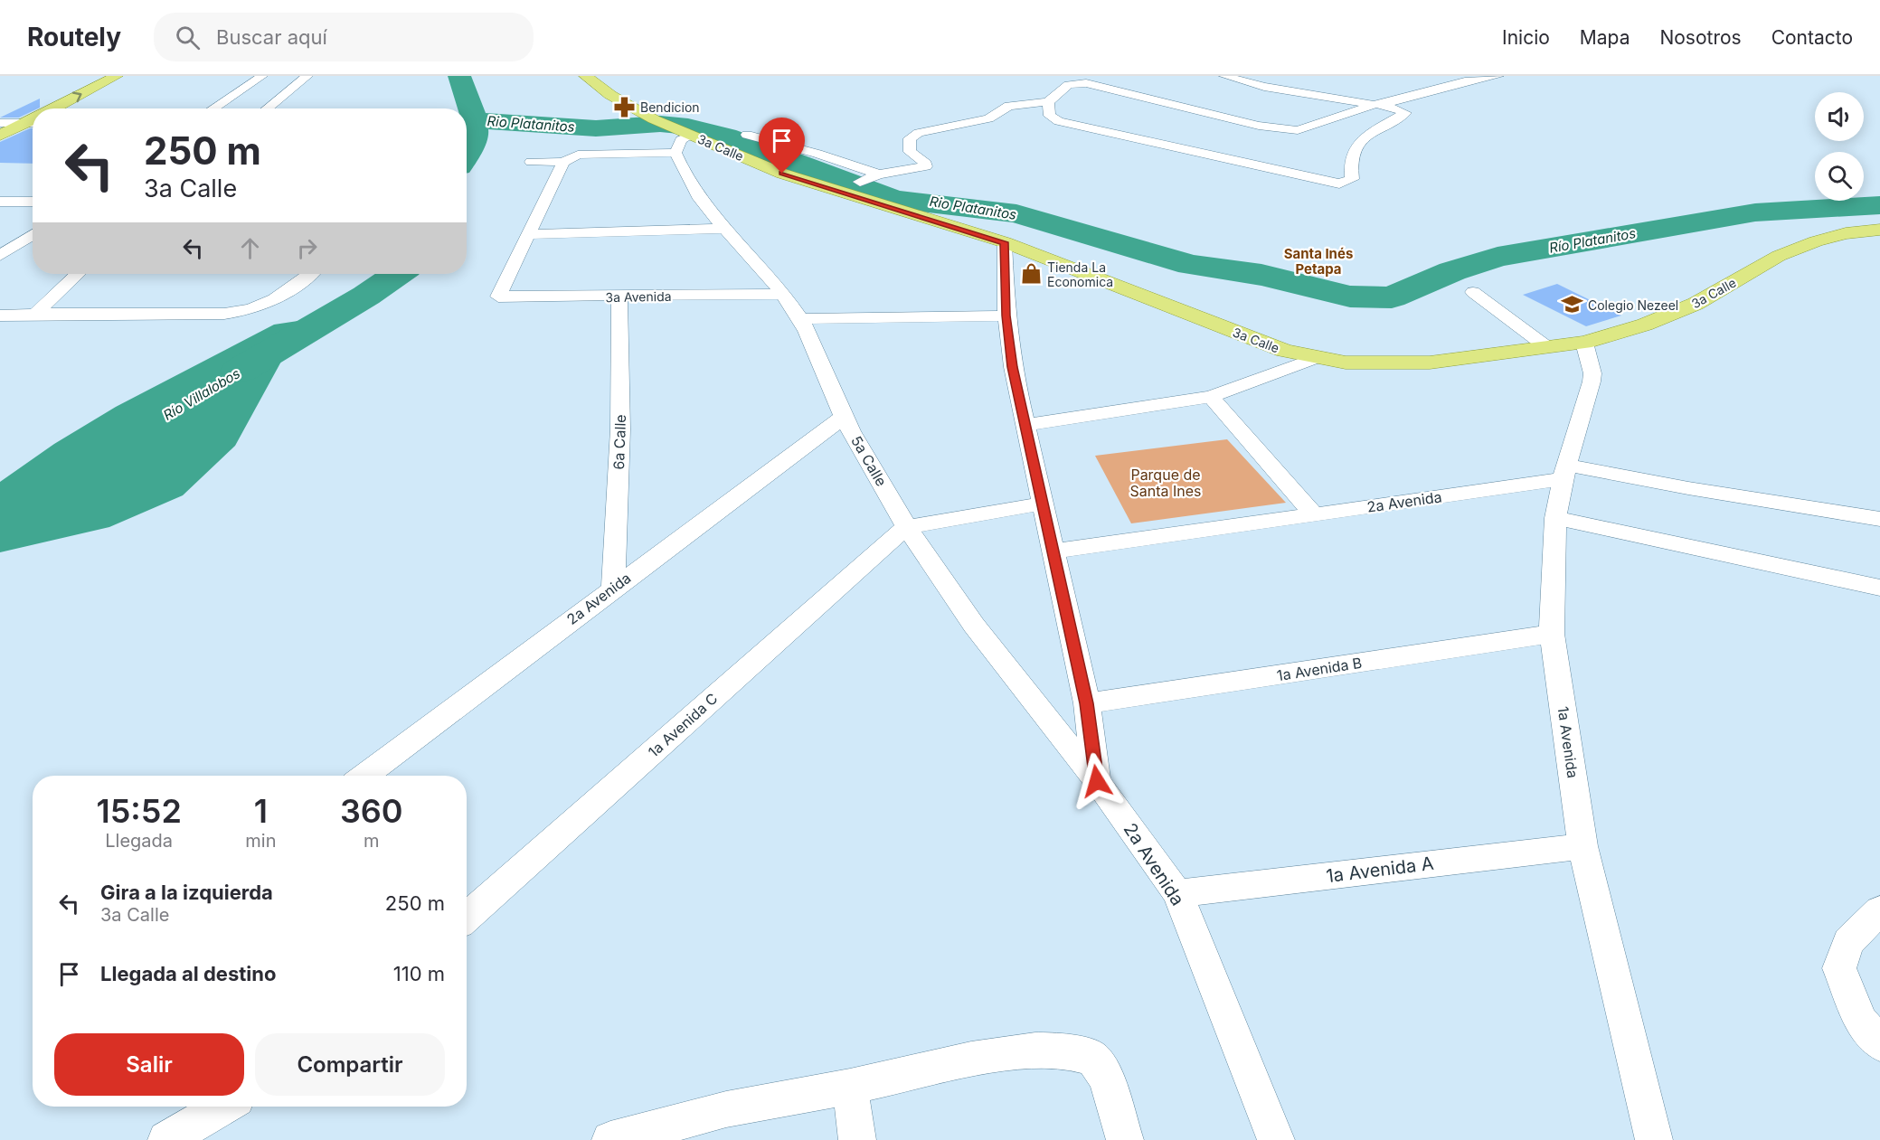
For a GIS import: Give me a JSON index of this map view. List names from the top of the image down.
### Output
{
  "streets": {
    "main road": ["3a Calle"],
    "street": [
      "3a Avenida",
      "6a Calle",
      "5a Calle",
      "2a Avenida",
      "1a Avenida B",
      "1a Avenida C",
      "1a Avenida",
      "1a Avenida A"
    ]
  },
  "crossings": [
    ["3a Calle", "2a Avenida"],
    ["3a Calle", "1a Avenida"],
    ["3a Avenida", "6a Calle"],
    ["3a Avenida", "5a Calle"],
    ["6a Calle", "2a Avenida"],
    ["5a Calle", "2a Avenida"],
    ["5a Calle", "1a Avenida C"],
    ["2a Avenida", "1a Avenida B"],
    ["2a Avenida", "1a Avenida"],
    ["2a Avenida", "1a Avenida A"],
    ["1a Avenida B", "1a Avenida"],
    ["1a Avenida", "1a Avenida A"]
  ],
  "districts": ["Santa Inés Petapa"],
  "water": ["Rio Platanitos", "Río Platanitos", "Río Villalobos"],
  "parks": ["Parque de Santa Ines"],
  "places": {
    "pharmacy": ["Bendicion"],
    "shop": ["Tienda La Economica"],
    "school or university": ["Colegio Nezeel"]
  },
  "page": {
    "header": "Routely",
    "search": "Buscar aquí",
    "nav": [
      "Inicio",
      "Mapa",
      "Nosotros",
      "Contacto"
    ],
    "turn": ["250 m", "3a Calle"],
    "eta": [
      "15:52",
      "Llegada",
      "1",
      "min",
      "360",
      "m"
    ],
    "list": [
      {
        "name": "Gira a la izquierda",
        "note": "3a Calle",
        "value": "250 m"
      },
      {
        "name": "Llegada al destino",
        "value": "110 m"
      }
    ],
    "buttons": ["Salir", "Compartir"]
  }
}
